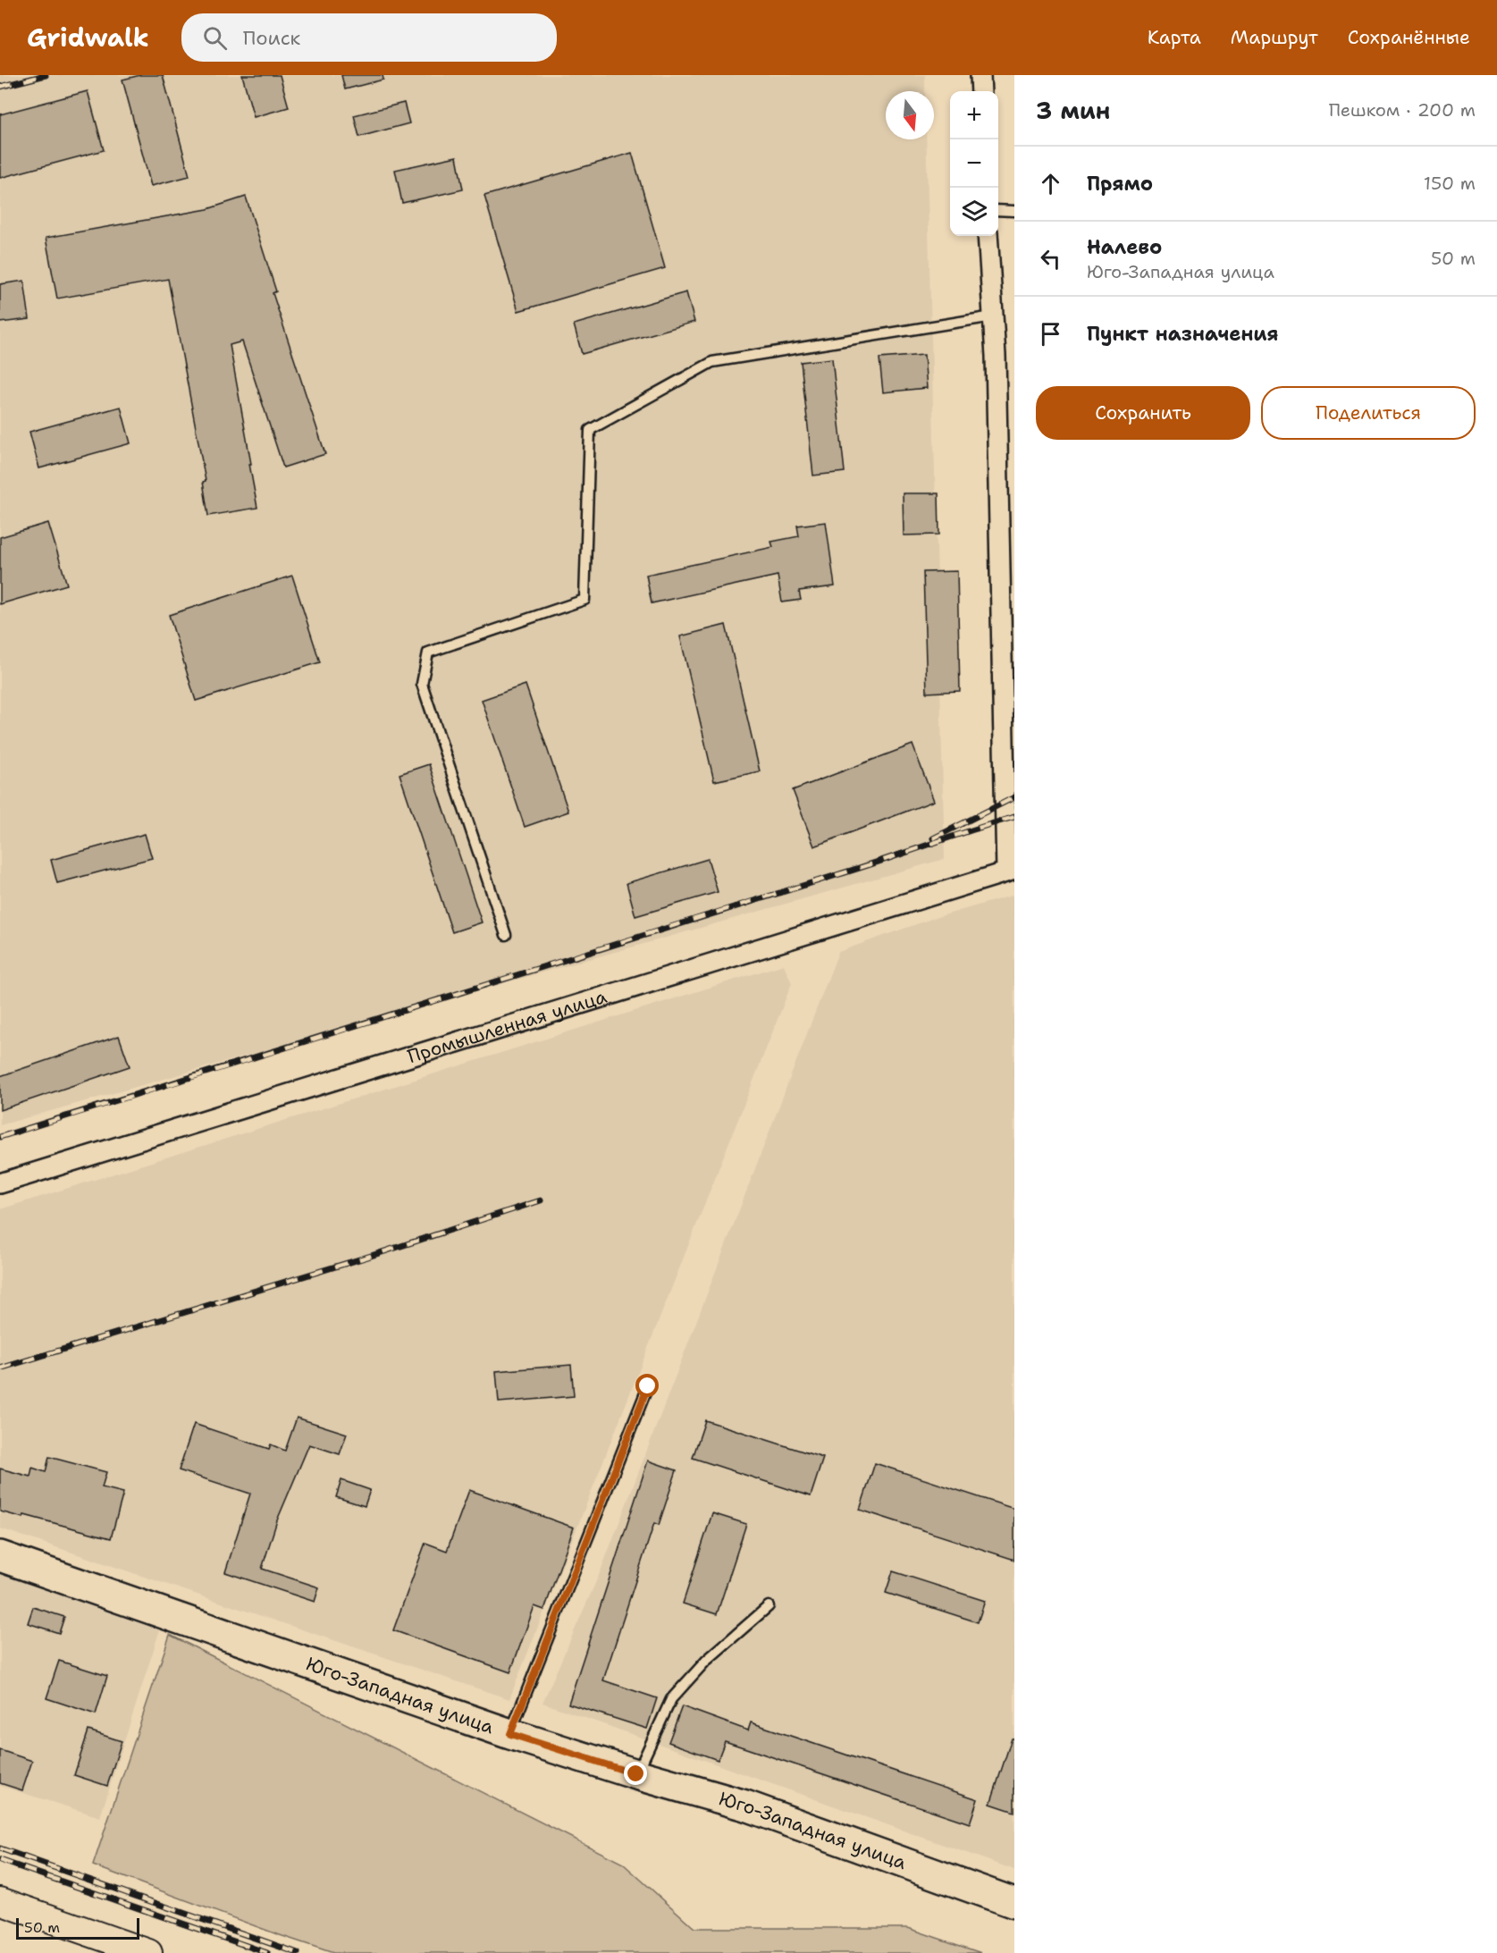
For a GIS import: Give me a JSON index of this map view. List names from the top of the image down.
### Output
{
  "streets": {
    "main road": ["Юго-Западная улица"],
    "street": ["Промышленная улица"]
  },
  "scale_bar": "50 m",
  "north": "bottom",
  "page": {
    "header": "Gridwalk",
    "search": "Поиск",
    "nav": ["Карта", "Маршрут", "Сохранённые"],
    "heading": ["3 мин", "Пешком · 200 m"],
    "map_buttons": ["+", "−"],
    "list": [
      ["Прямо", "150 m"],
      ["Налево", "Юго-Западная улица", "50 m"],
      "Пункт назначения"
    ],
    "buttons": ["Сохранить", "Поделиться"],
    "scale": "50 m"
  }
}
